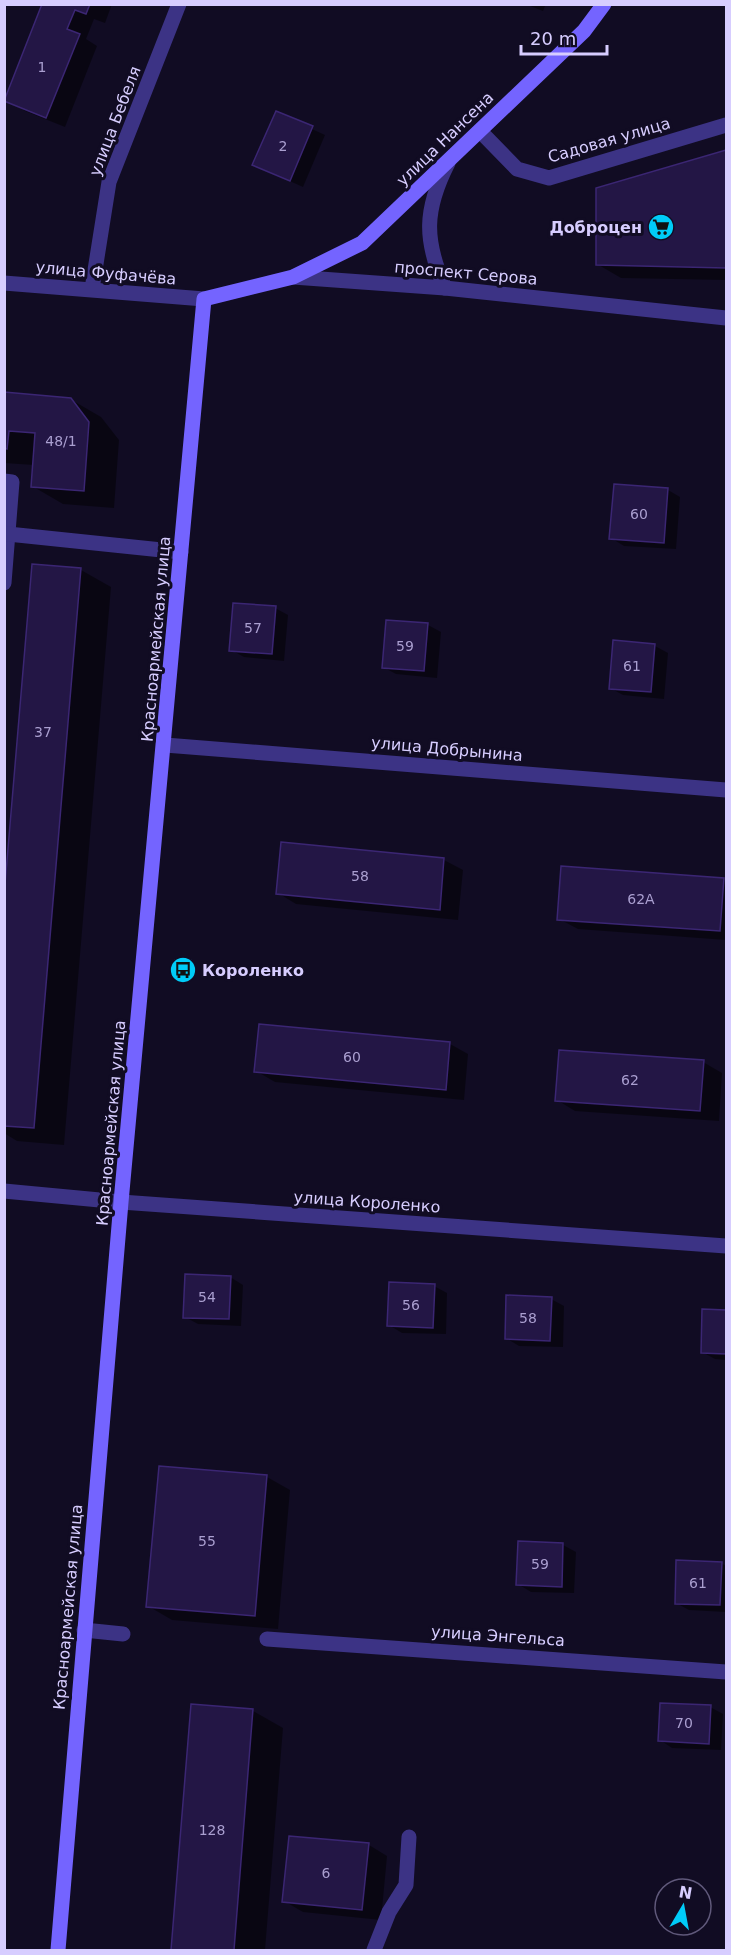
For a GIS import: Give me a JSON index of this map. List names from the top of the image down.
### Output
{
  "streets": {
    "main road": ["улица Нансена", "проспект Серова", "Красноармейская улица"],
    "street": [
      "улица Бебеля",
      "Садовая улица",
      "улица Фуфачёва",
      "улица Добрынина",
      "улица Короленко",
      "улица Энгельса"
    ]
  },
  "crossings": [
    ["улица Бебеля", "улица Фуфачёва"],
    ["улица Нансена", "Садовая улица"],
    ["улица Нансена", "проспект Серова"],
    ["улица Фуфачёва", "проспект Серова"],
    ["улица Фуфачёва", "Красноармейская улица"],
    ["проспект Серова", "Красноармейская улица"],
    ["Красноармейская улица", "улица Добрынина"],
    ["Красноармейская улица", "улица Короленко"]
  ],
  "places": {
    "supermarket": ["Доброцен"],
    "bus stop": ["Короленко"]
  },
  "house_numbers": [
    "1",
    "2",
    "48/1",
    "60",
    "57",
    "59",
    "61",
    "37",
    "58",
    "62А",
    "60",
    "62",
    "54",
    "56",
    "58",
    "55",
    "59",
    "61",
    "70",
    "128",
    "6"
  ],
  "scale_bar": "20 m",
  "north": "top"
}
